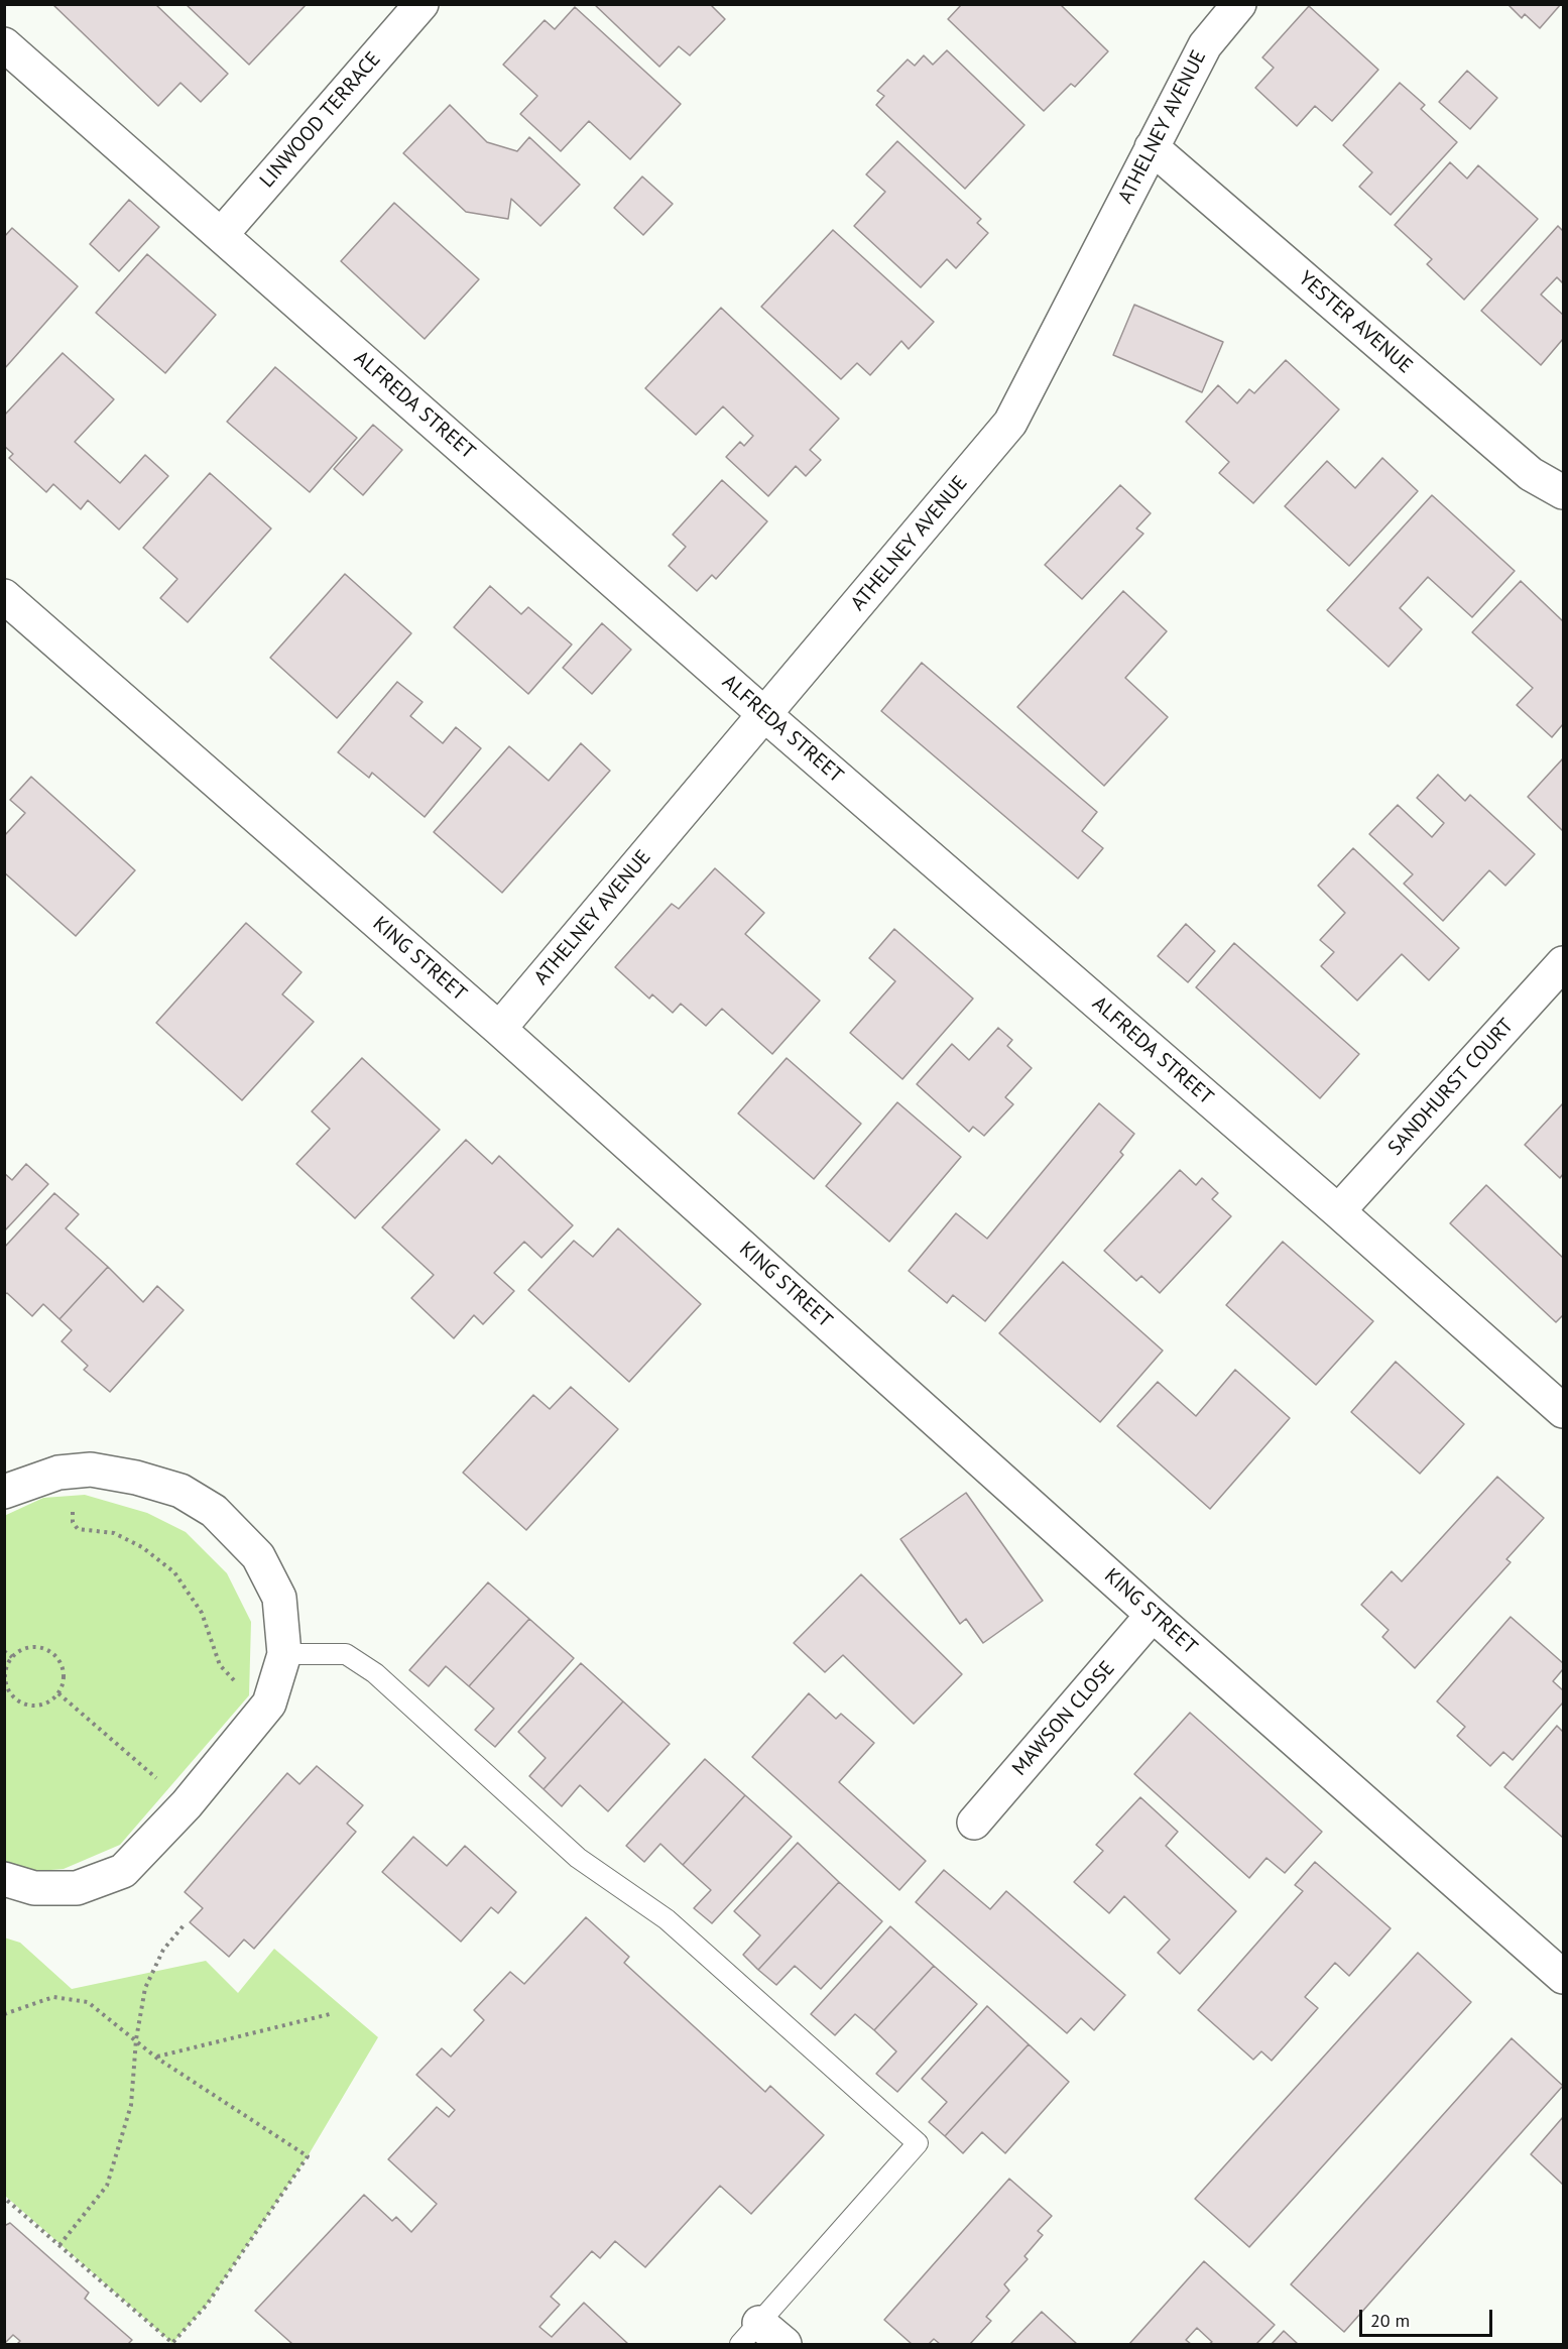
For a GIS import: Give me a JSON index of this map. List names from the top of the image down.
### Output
{
  "streets": {
    "street": [
      "LINWOOD TERRACE",
      "ATHELNEY AVENUE",
      "YESTER AVENUE",
      "ALFREDA STREET",
      "KING STREET",
      "SANDHURST COURT",
      "MAWSON CLOSE"
    ]
  },
  "crossings": [
    ["LINWOOD TERRACE", "ALFREDA STREET"],
    ["ATHELNEY AVENUE", "YESTER AVENUE"],
    ["ATHELNEY AVENUE", "ALFREDA STREET"],
    ["ATHELNEY AVENUE", "KING STREET"],
    ["ALFREDA STREET", "SANDHURST COURT"],
    ["KING STREET", "MAWSON CLOSE"]
  ],
  "scale_bar": "20 m"
}
